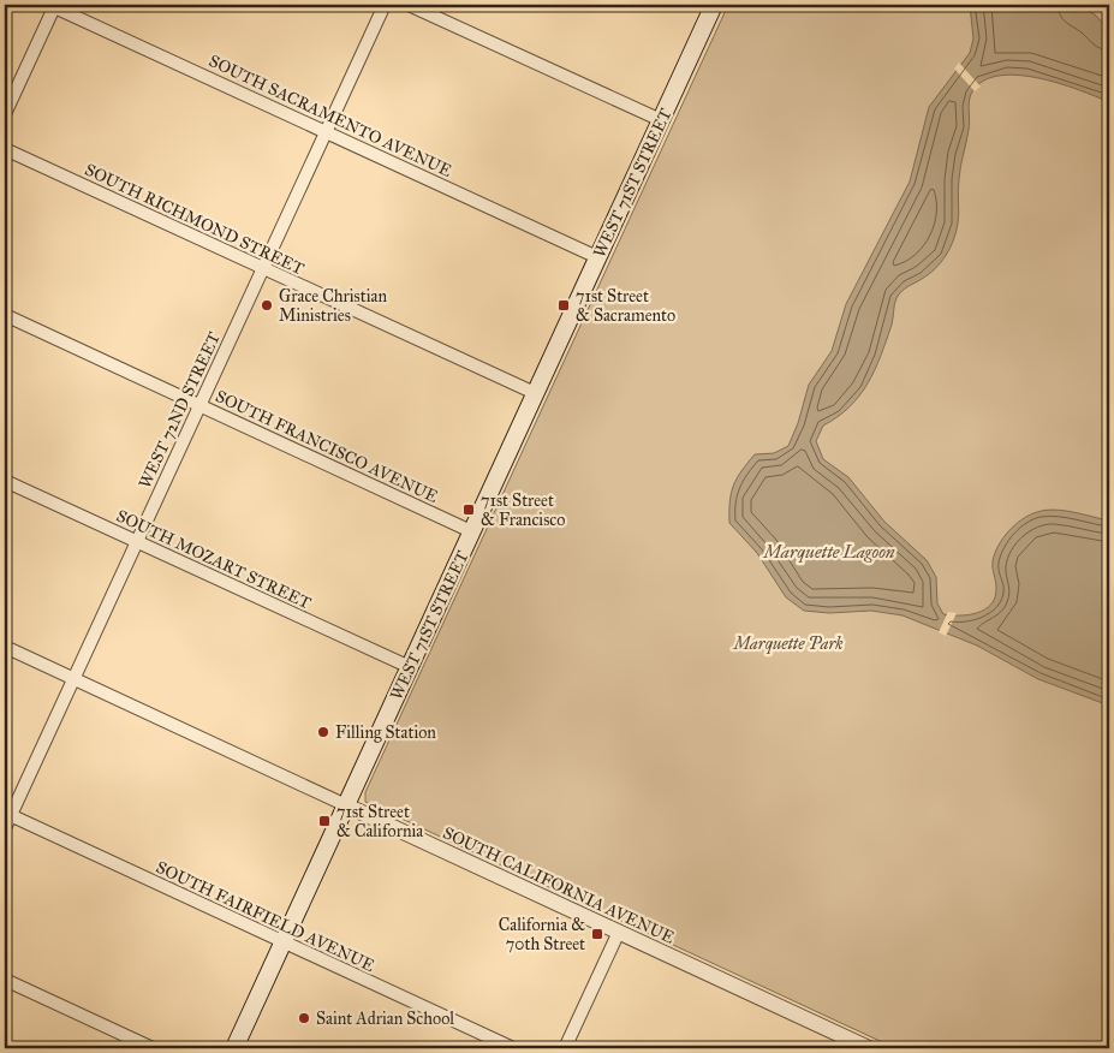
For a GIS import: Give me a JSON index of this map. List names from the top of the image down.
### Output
{
  "streets": {
    "main road": ["WEST 71ST STREET"],
    "street": [
      "SOUTH SACRAMENTO AVENUE",
      "SOUTH RICHMOND STREET",
      "WEST 72ND STREET",
      "SOUTH FRANCISCO AVENUE",
      "SOUTH MOZART STREET",
      "SOUTH CALIFORNIA AVENUE",
      "SOUTH FAIRFIELD AVENUE"
    ]
  },
  "crossings": [
    ["SOUTH SACRAMENTO AVENUE", "WEST 71ST STREET"],
    ["SOUTH SACRAMENTO AVENUE", "WEST 72ND STREET"],
    ["WEST 71ST STREET", "SOUTH RICHMOND STREET"],
    ["WEST 71ST STREET", "SOUTH FRANCISCO AVENUE"],
    ["WEST 71ST STREET", "SOUTH MOZART STREET"],
    ["WEST 71ST STREET", "SOUTH CALIFORNIA AVENUE"],
    ["WEST 71ST STREET", "SOUTH FAIRFIELD AVENUE"],
    ["SOUTH RICHMOND STREET", "WEST 72ND STREET"],
    ["WEST 72ND STREET", "SOUTH FRANCISCO AVENUE"],
    ["WEST 72ND STREET", "SOUTH MOZART STREET"],
    ["WEST 72ND STREET", "SOUTH CALIFORNIA AVENUE"],
    ["WEST 72ND STREET", "SOUTH FAIRFIELD AVENUE"]
  ],
  "water": ["Marquette Lagoon"],
  "parks": ["Marquette Park"],
  "places": {
    "other": ["Grace Christian Ministries", "Filling Station", "Saint Adrian School"],
    "transit": [
      "71st Street & Sacramento",
      "71st Street & Francisco",
      "71st Street & California",
      "California & 70th Street"
    ]
  }
}
